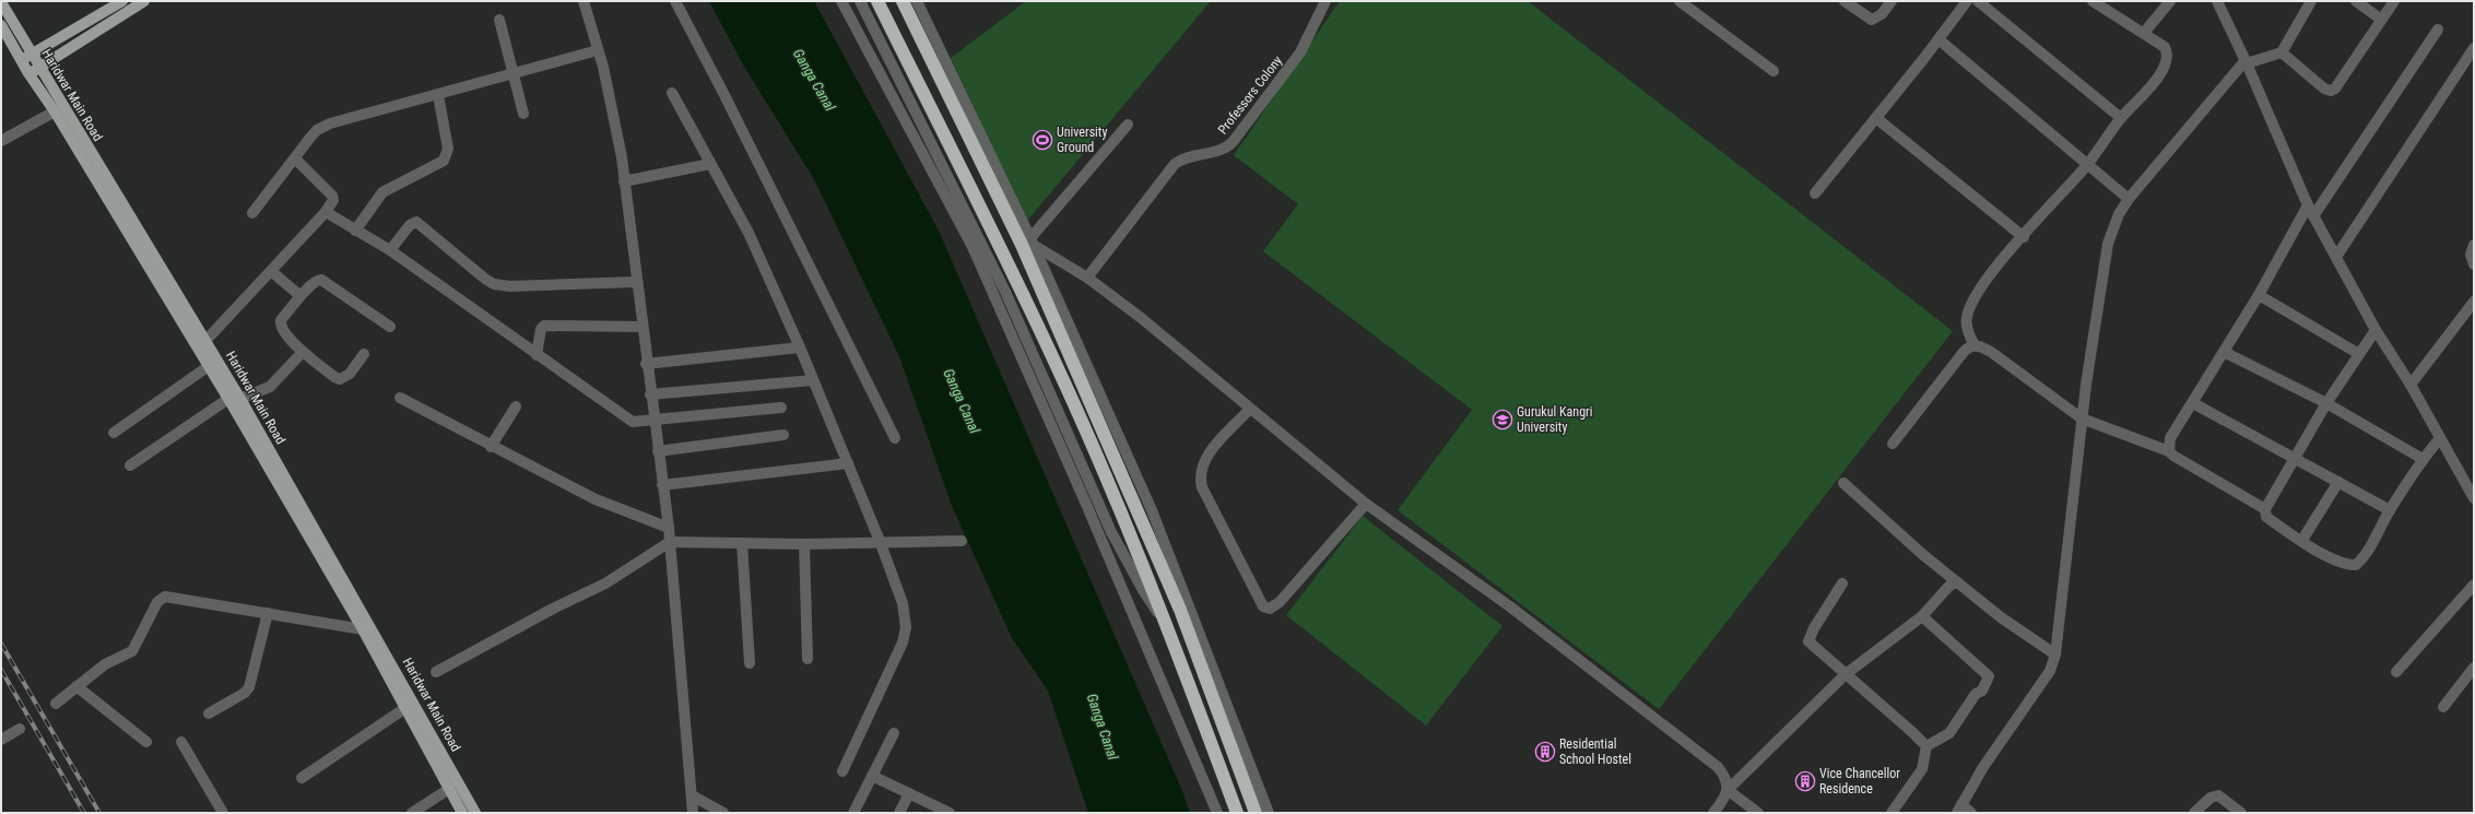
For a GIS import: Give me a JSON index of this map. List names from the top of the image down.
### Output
{
  "streets": {
    "main road": ["Haridwar Main Road"],
    "street": ["Professors Colony"]
  },
  "water": ["Ganga Canal"],
  "places": {
    "sports": ["University Ground"],
    "school or university": ["Gurukul Kangri University"],
    "building": ["Residential School Hostel", "Vice Chancellor Residence"]
  }
}
